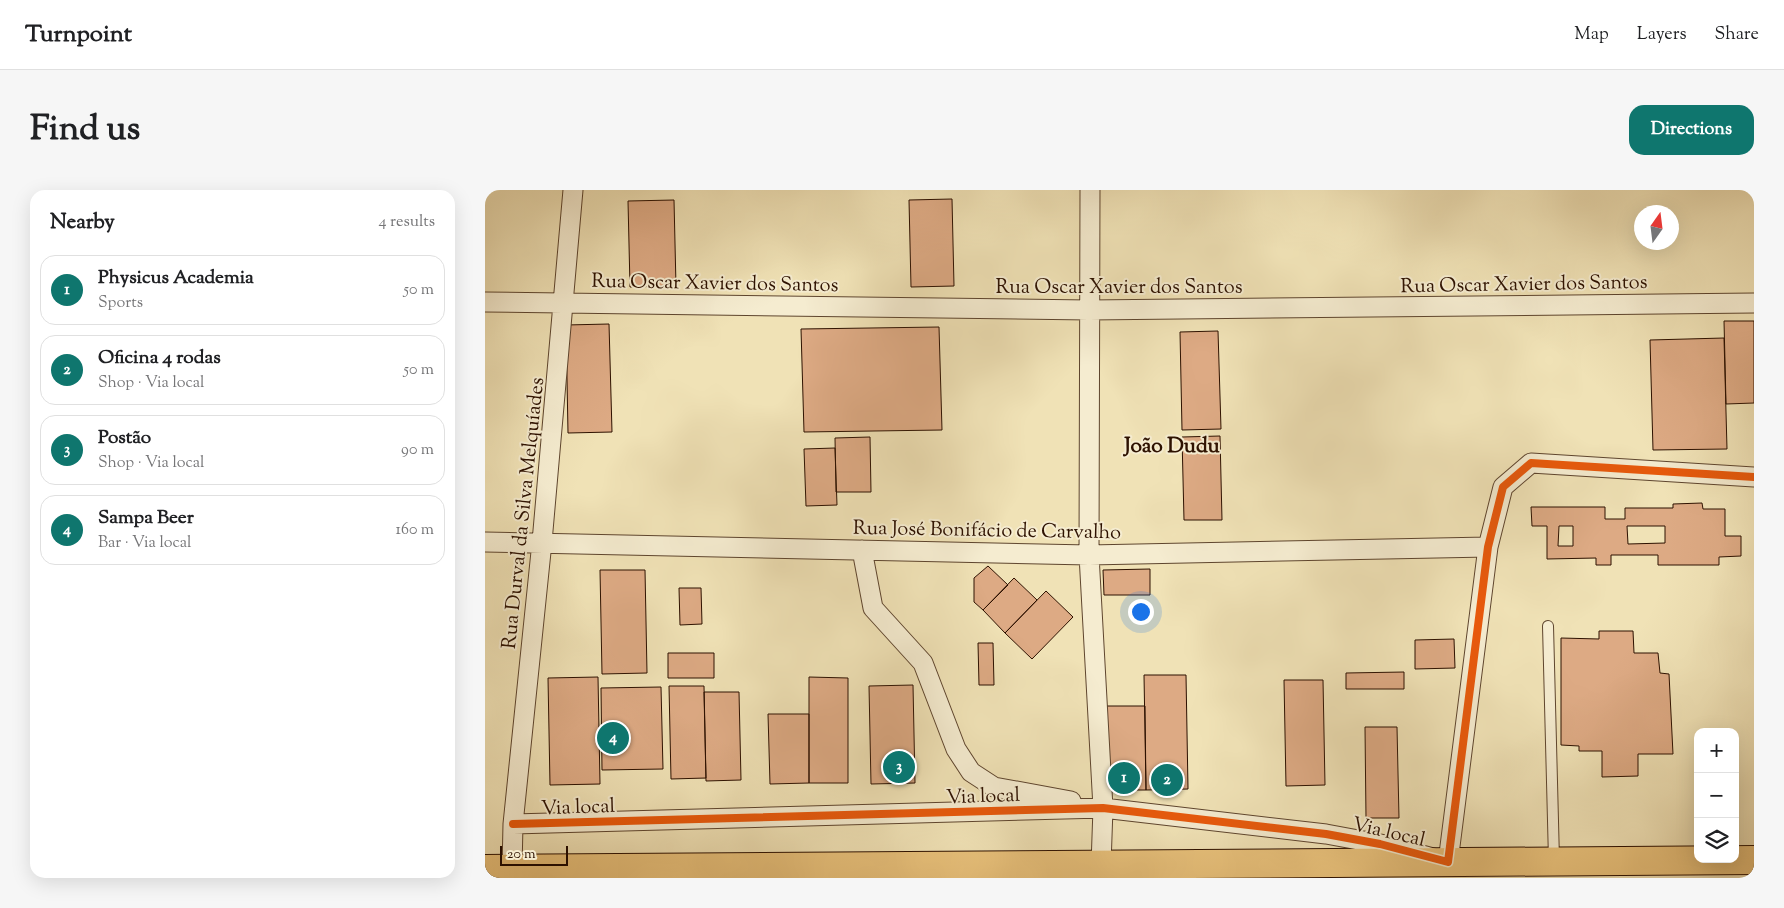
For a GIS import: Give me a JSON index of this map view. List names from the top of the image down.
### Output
{
  "streets": {
    "street": [
      "Rua Oscar Xavier dos Santos",
      "Rua Durval da Silva Melquíades",
      "Rua José Bonifácio de Carvalho",
      "Via local"
    ]
  },
  "crossings": [
    ["Rua Oscar Xavier dos Santos", "Rua Durval da Silva Melquíades"],
    ["Rua Durval da Silva Melquíades", "Rua José Bonifácio de Carvalho"],
    ["Rua Durval da Silva Melquíades", "Via local"]
  ],
  "districts": ["João Dudu"],
  "scale_bar": "20 m",
  "north": "top",
  "page": {
    "header": "Turnpoint",
    "nav": ["Map", "Layers", "Share"],
    "title": "Find us",
    "buttons": "Directions",
    "heading": ["Nearby", "4 results"],
    "list": [
      {
        "mark": "1",
        "name": "Physicus Academia",
        "note": "Sports",
        "value": "50 m"
      },
      {
        "mark": "2",
        "name": "Oficina 4 rodas",
        "note": "Shop · Via local",
        "value": "50 m"
      },
      {
        "mark": "3",
        "name": "Postão",
        "note": "Shop · Via local",
        "value": "90 m"
      },
      {
        "mark": "4",
        "name": "Sampa Beer",
        "note": "Bar · Via local",
        "value": "160 m"
      }
    ],
    "pins": [
      "4",
      "3",
      "1",
      "2"
    ],
    "map_buttons": ["+", "−"],
    "scale": "20 m"
  }
}
